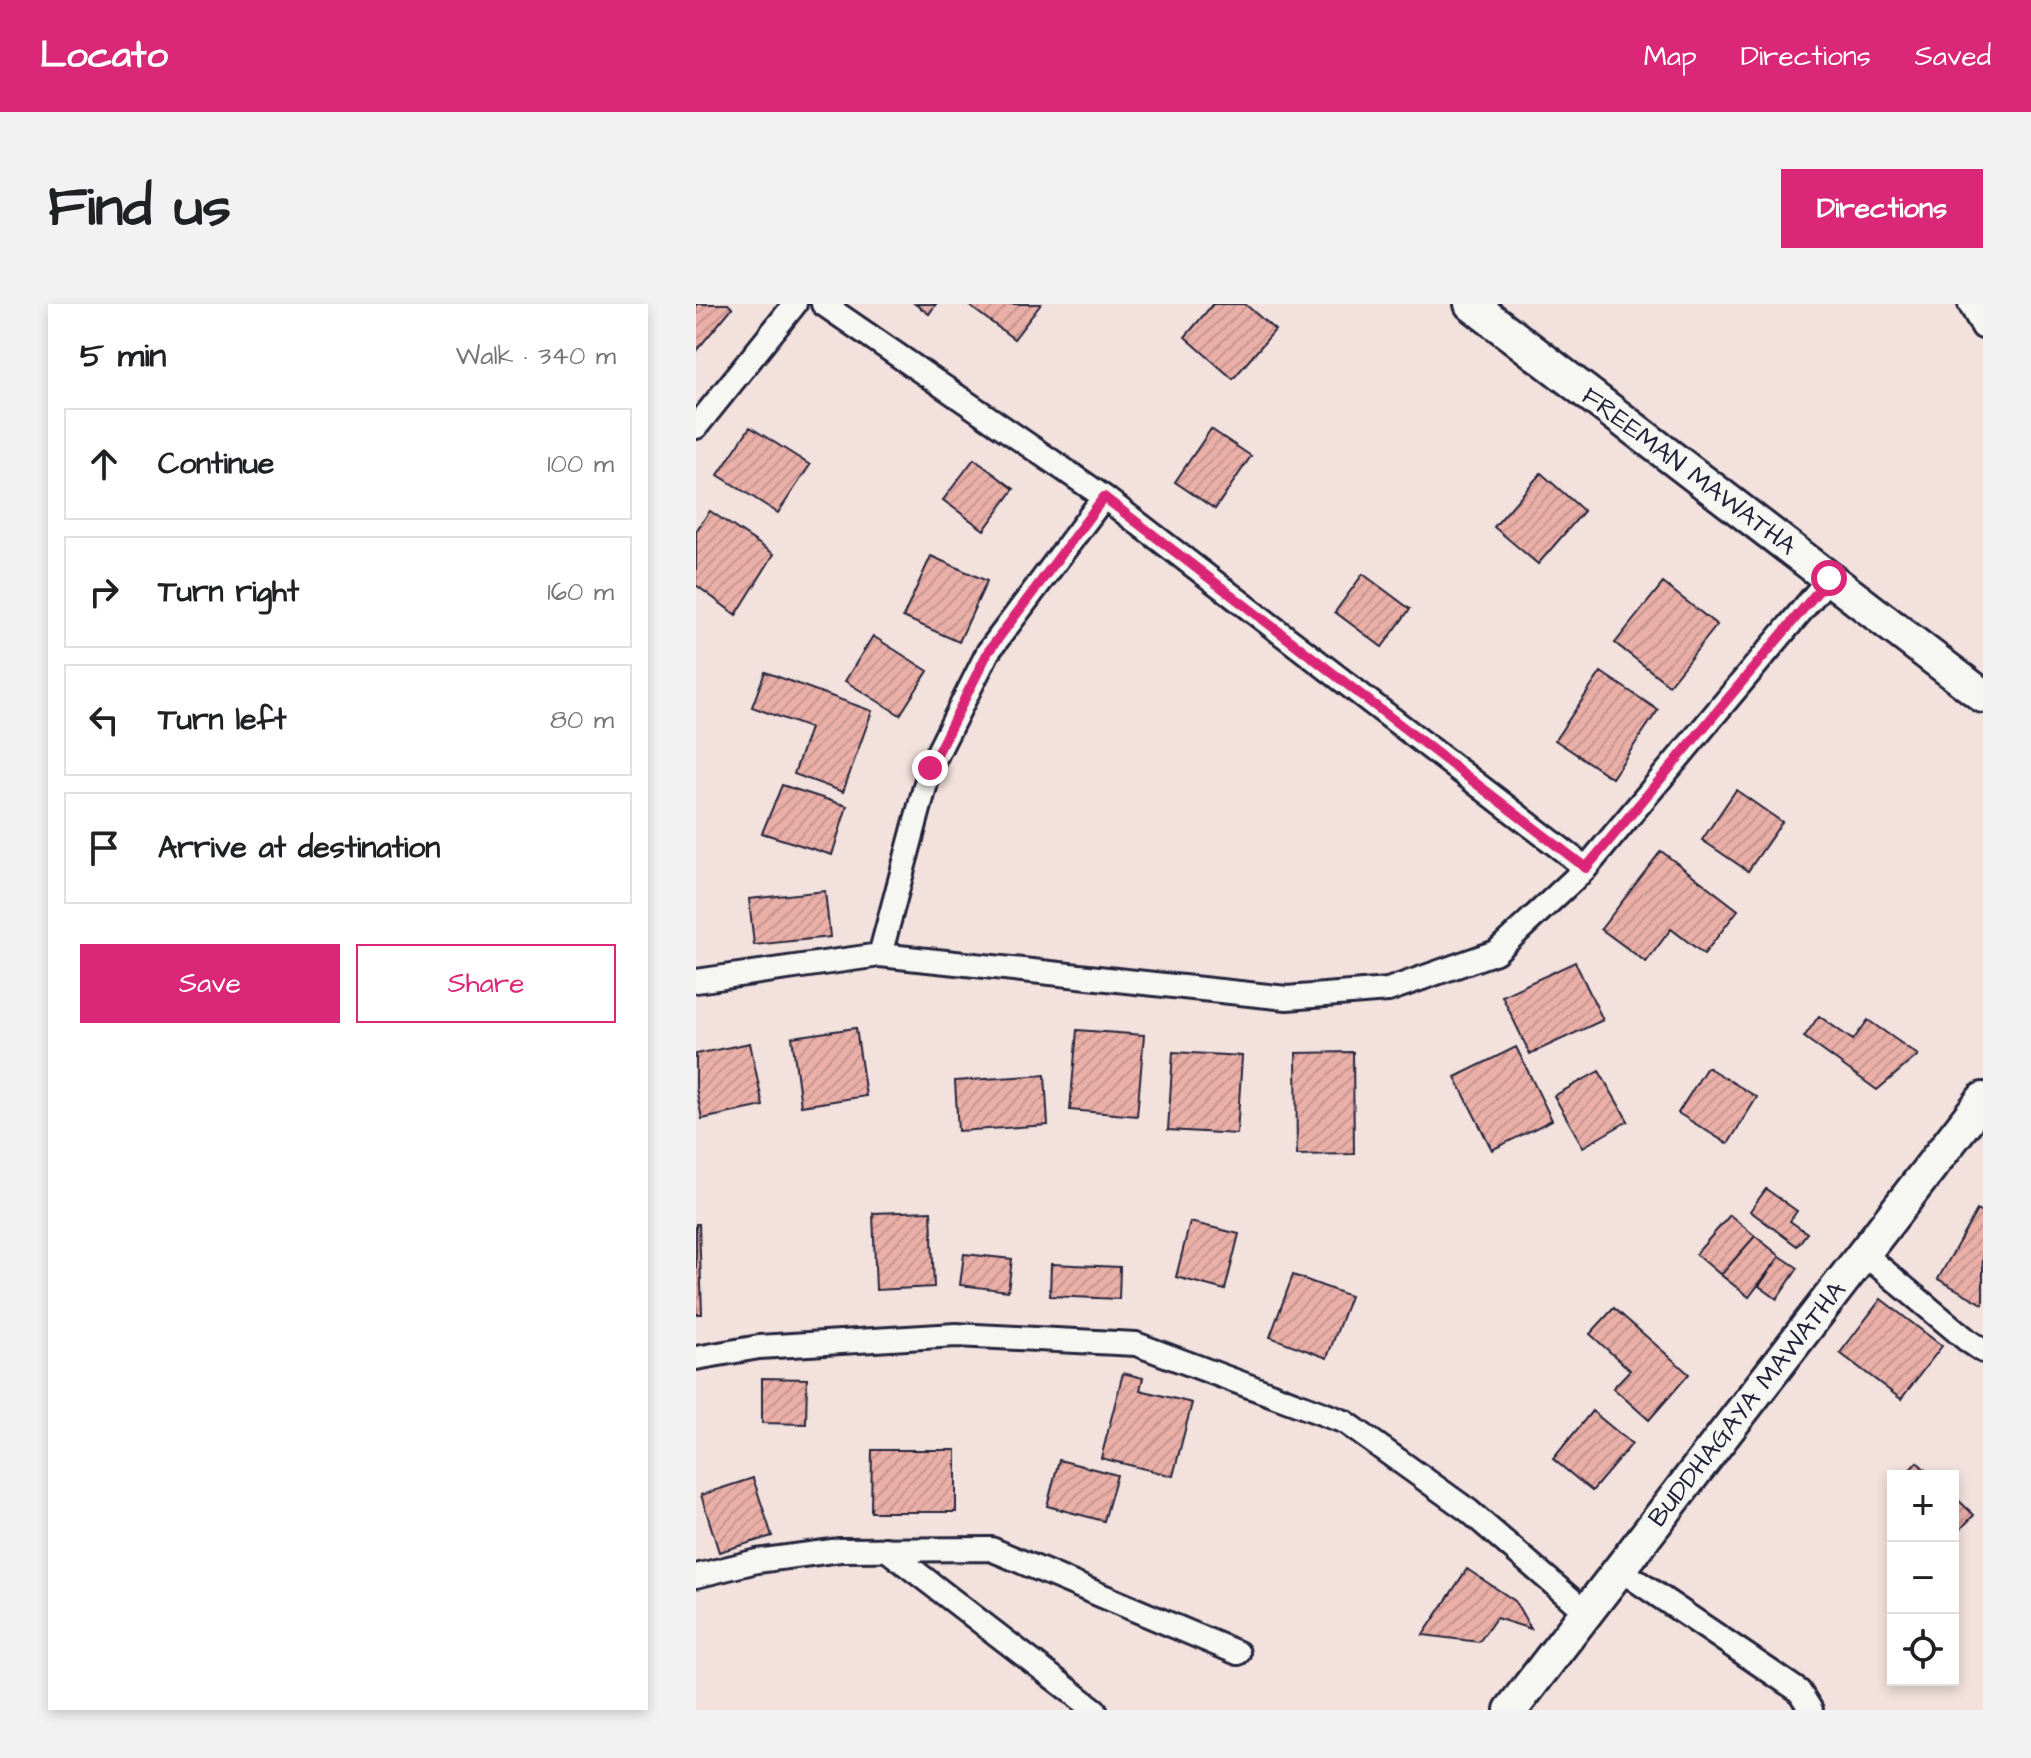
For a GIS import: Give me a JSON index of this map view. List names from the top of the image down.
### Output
{
  "streets": {
    "main road": ["FREEMAN MAWATHA", "BUDDHAGAYA MAWATHA"]
  },
  "page": {
    "header": "Locato",
    "nav": ["Map", "Directions", "Saved"],
    "title": "Find us",
    "buttons": [
      "Directions",
      ["Save", "Share"]
    ],
    "heading": ["5 min", "Walk · 340 m"],
    "list": [
      ["Continue", "100 m"],
      ["Turn right", "160 m"],
      ["Turn left", "80 m"],
      "Arrive at destination"
    ],
    "map_buttons": ["+", "−"]
  }
}
